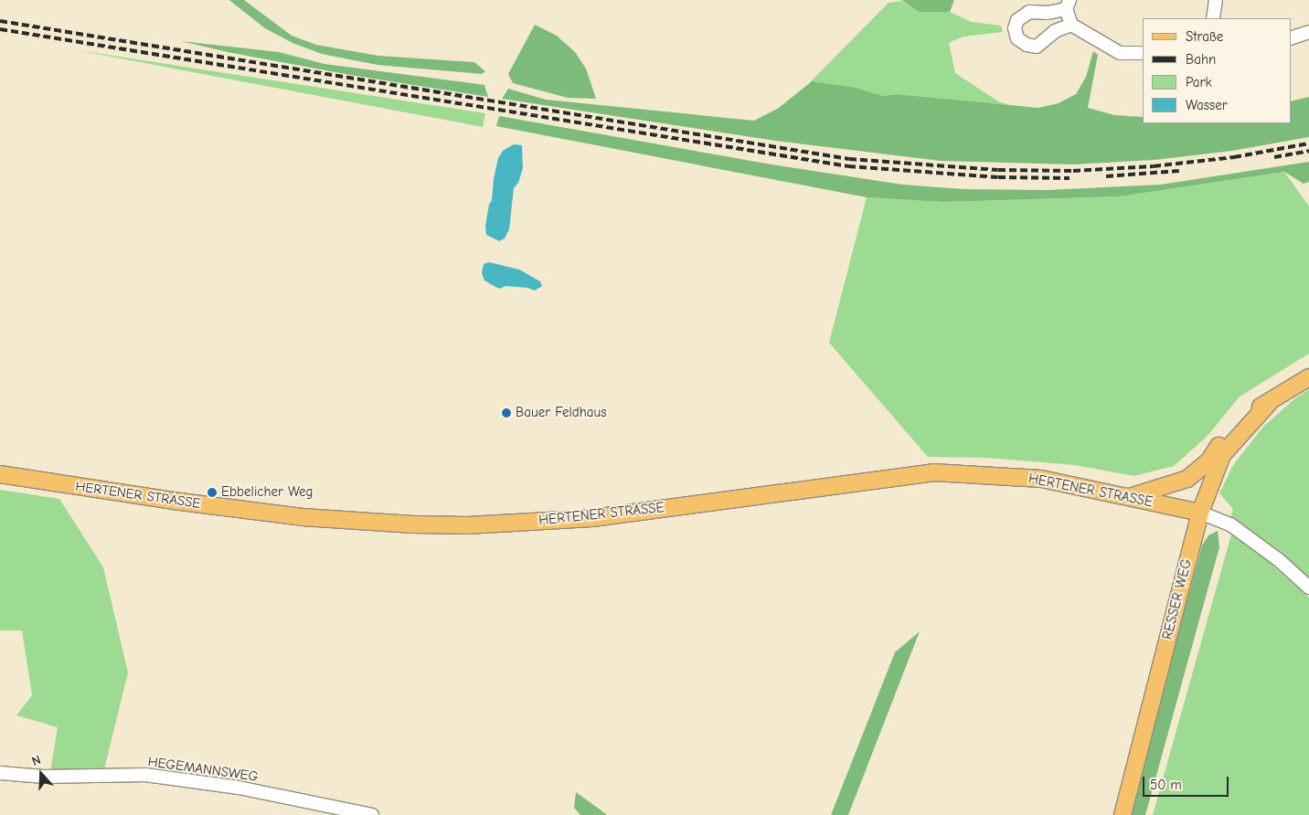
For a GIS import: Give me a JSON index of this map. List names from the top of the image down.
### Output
{
  "streets": {
    "main road": ["HERTENER STRASSE", "RESSER WEG"],
    "street": ["HEGEMANNSWEG"]
  },
  "crossings": [
    ["HERTENER STRASSE", "RESSER WEG"]
  ],
  "places": ["Bauer Feldhaus", "Ebbelicher Weg"],
  "legend": [
    "Straße",
    "Bahn",
    "Park",
    "Wasser"
  ],
  "scale_bar": "50 m",
  "north": "top"
}
